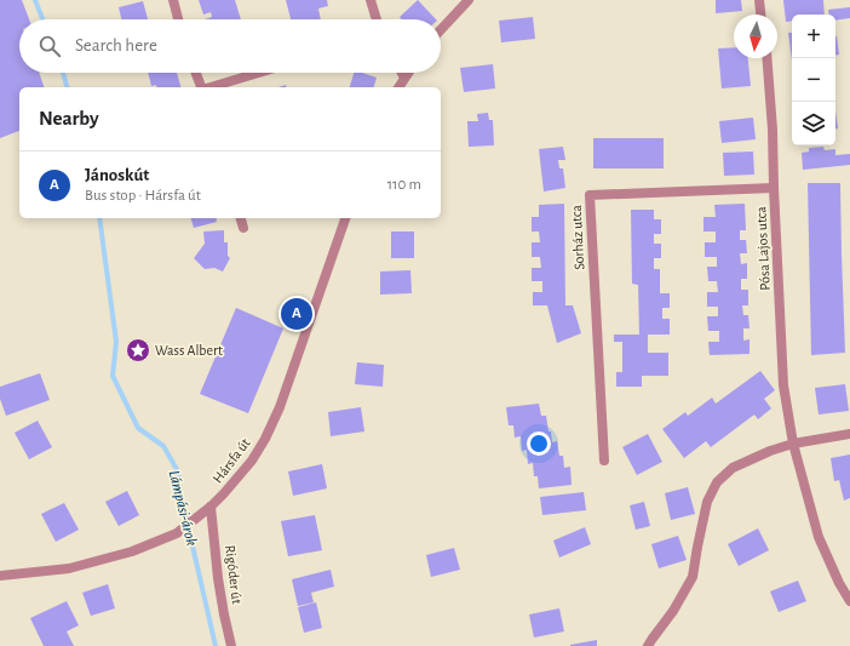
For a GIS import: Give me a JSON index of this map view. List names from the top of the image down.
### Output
{
  "streets": {
    "street": [
      "Sorház utca",
      "Pósa Lajos utca",
      "Hársfa út",
      "Rigóder út"
    ]
  },
  "crossings": [
    ["Sorház utca", "Pósa Lajos utca"],
    ["Hársfa út", "Rigóder út"]
  ],
  "water": ["Lámpási-árok"],
  "places": {
    "place": ["Wass Albert"]
  },
  "north": "bottom",
  "page": {
    "map_buttons": ["+", "−"],
    "search": "Search here",
    "heading": "Nearby",
    "list": [
      {
        "mark": "A",
        "name": "Jánoskút",
        "note": "Bus stop · Hársfa út",
        "value": "110 m"
      }
    ],
    "pins": "A"
  }
}
